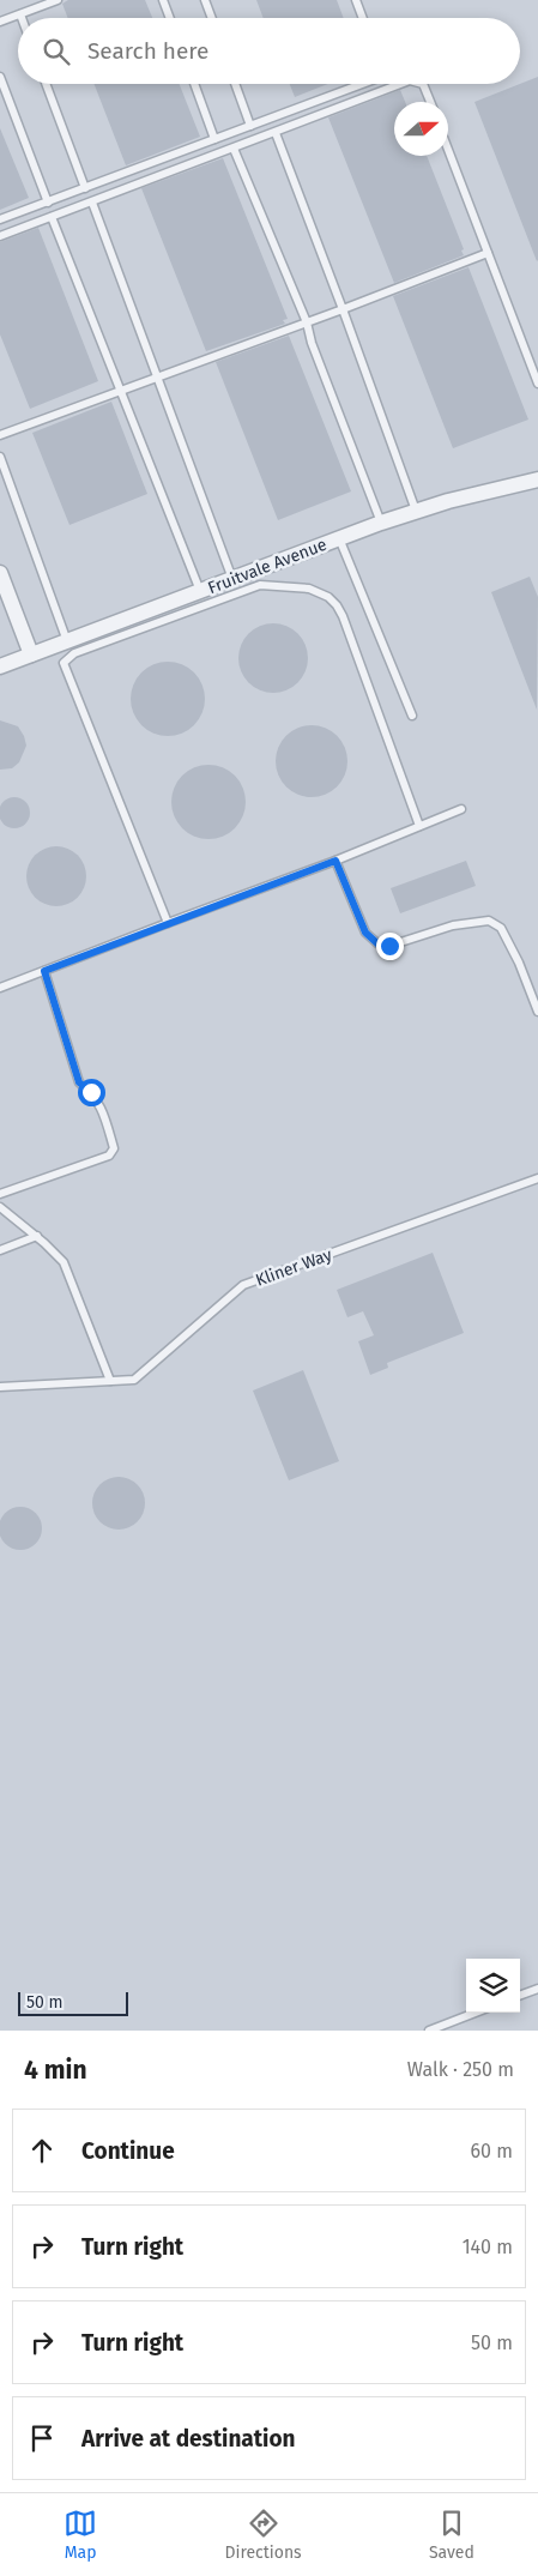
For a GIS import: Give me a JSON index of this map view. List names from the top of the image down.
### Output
{
  "streets": {
    "street": ["Fruitvale Avenue"],
    "lane": ["Kliner Way"]
  },
  "scale_bar": "50 m",
  "north": "right",
  "page": {
    "search": "Search here",
    "scale": "50 m",
    "heading": ["4 min", "Walk · 250 m"],
    "list": [
      ["Continue", "60 m"],
      ["Turn right", "140 m"],
      ["Turn right", "50 m"],
      "Arrive at destination"
    ],
    "nav": ["Map", "Directions", "Saved"]
  }
}
